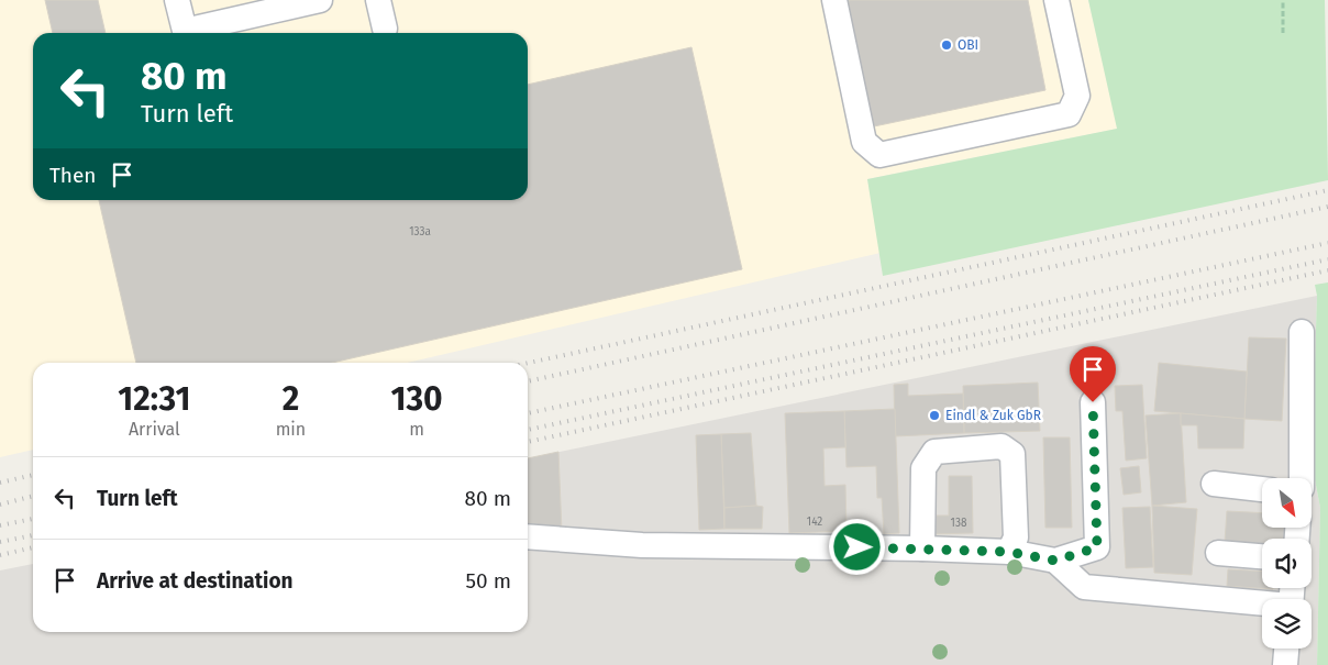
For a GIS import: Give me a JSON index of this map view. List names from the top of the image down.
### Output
{
  "places": ["OBI", "Eindl & Zuk GbR"],
  "house_numbers": ["133a", "142", "138"],
  "north": "bottom right",
  "page": {
    "turn": ["80 m", "Turn left"],
    "then": "Then",
    "eta": [
      "12:31",
      "Arrival",
      "2",
      "min",
      "130",
      "m"
    ],
    "list": [
      {
        "name": "Turn left",
        "value": "80 m"
      },
      {
        "name": "Arrive at destination",
        "value": "50 m"
      }
    ]
  }
}
